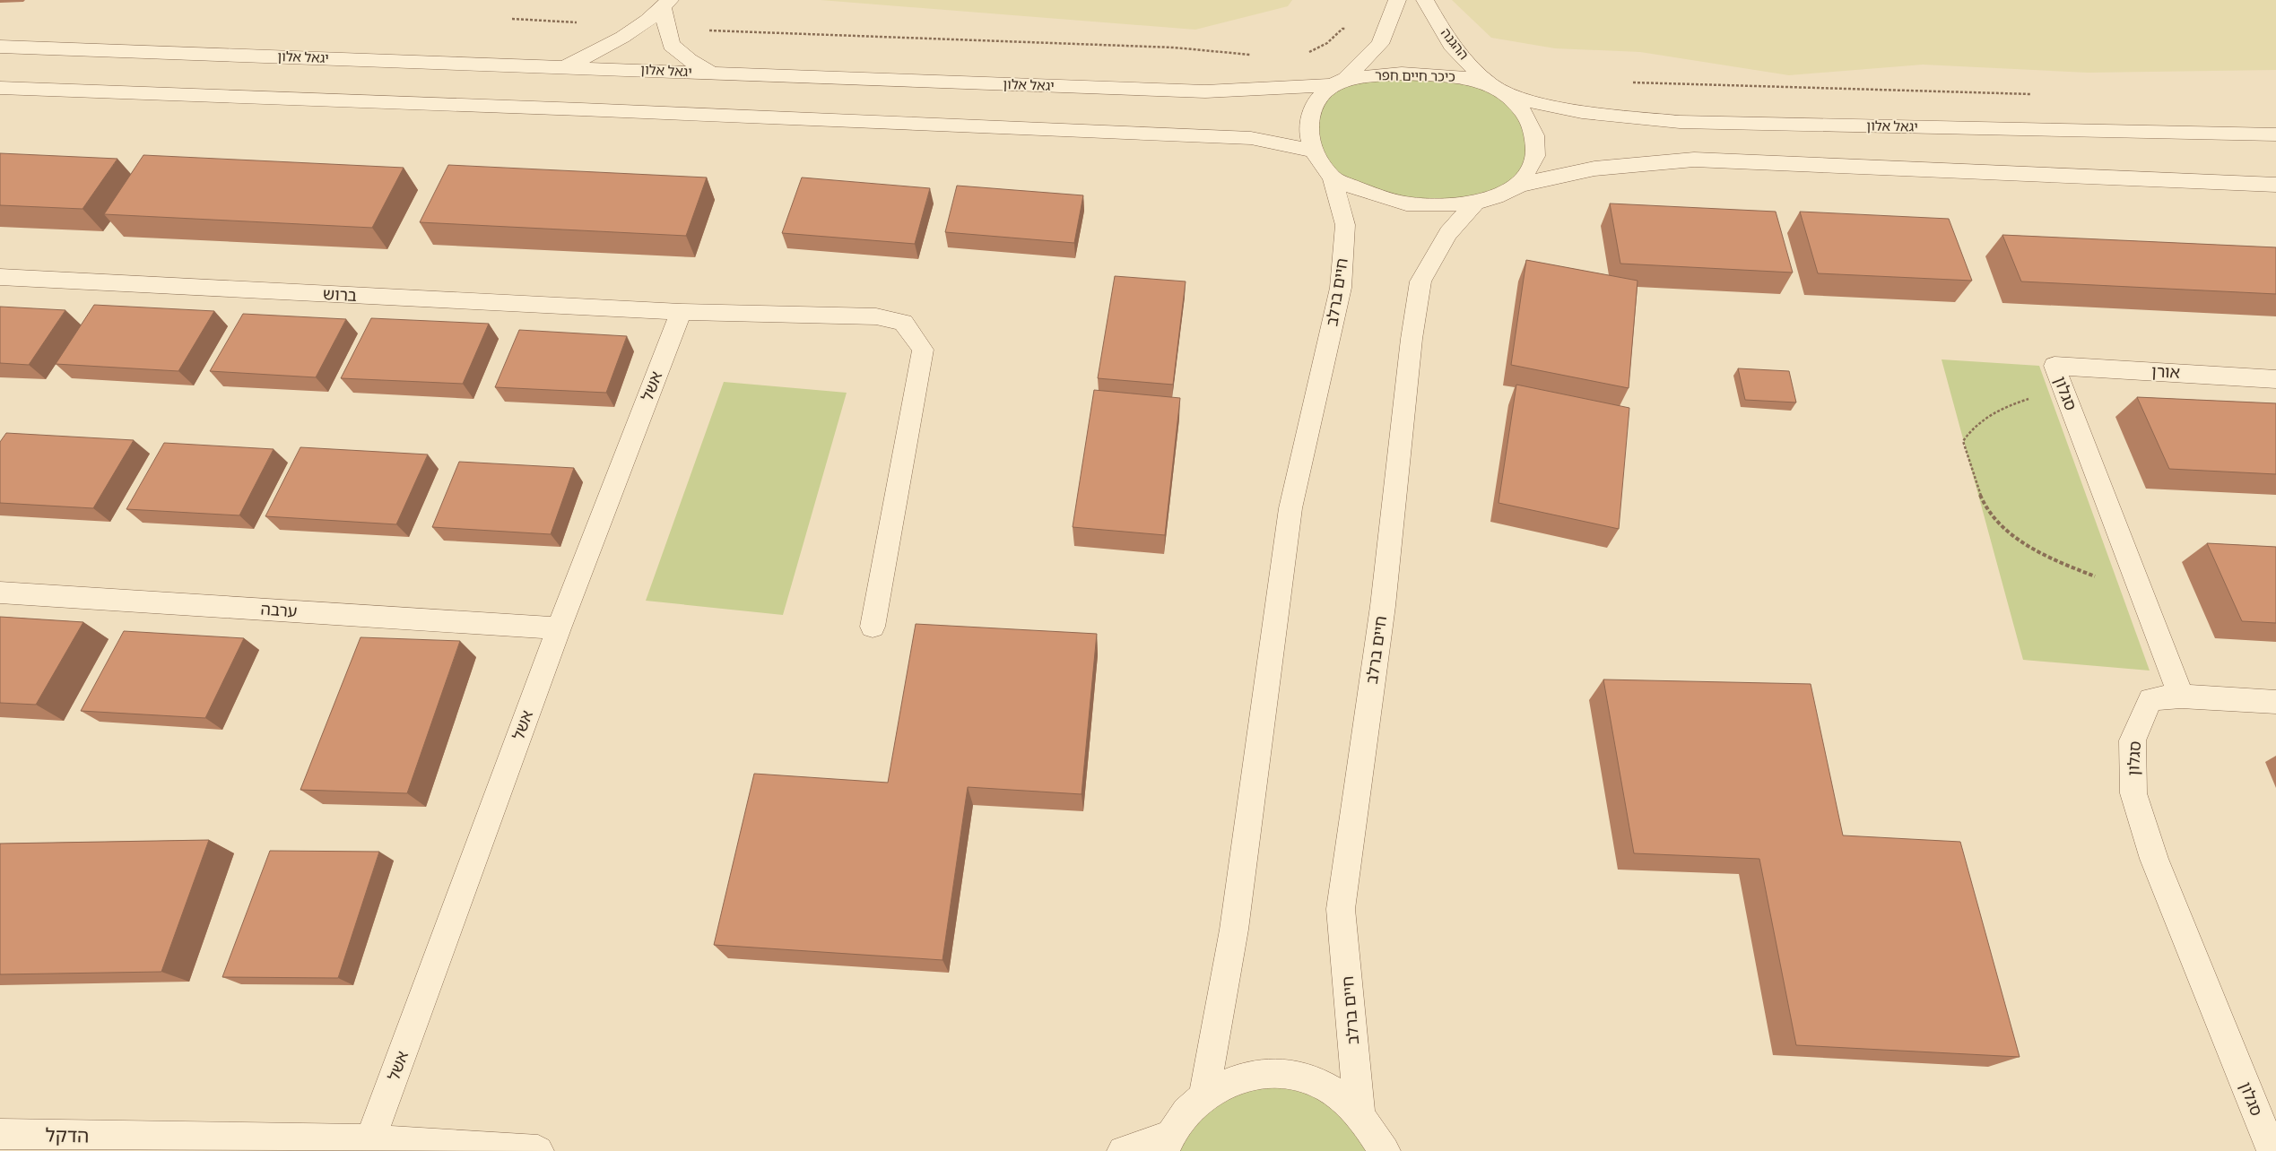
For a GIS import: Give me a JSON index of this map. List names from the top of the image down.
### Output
{
  "streets": {
    "street": [
      "ההגנה",
      "יגאל אלון",
      "כיכר חיים חפר",
      "חיים ברלב",
      "ברוש",
      "אורן",
      "אשל",
      "סגלון",
      "ערבה",
      "הדקל"
    ]
  },
  "crossings": [
    ["ההגנה", "כיכר חיים חפר"],
    ["יגאל אלון", "כיכר חיים חפר"],
    ["ברוש", "אשל"],
    ["אורן", "סגלון"],
    ["אשל", "ערבה"],
    ["אשל", "הדקל"]
  ]
}
